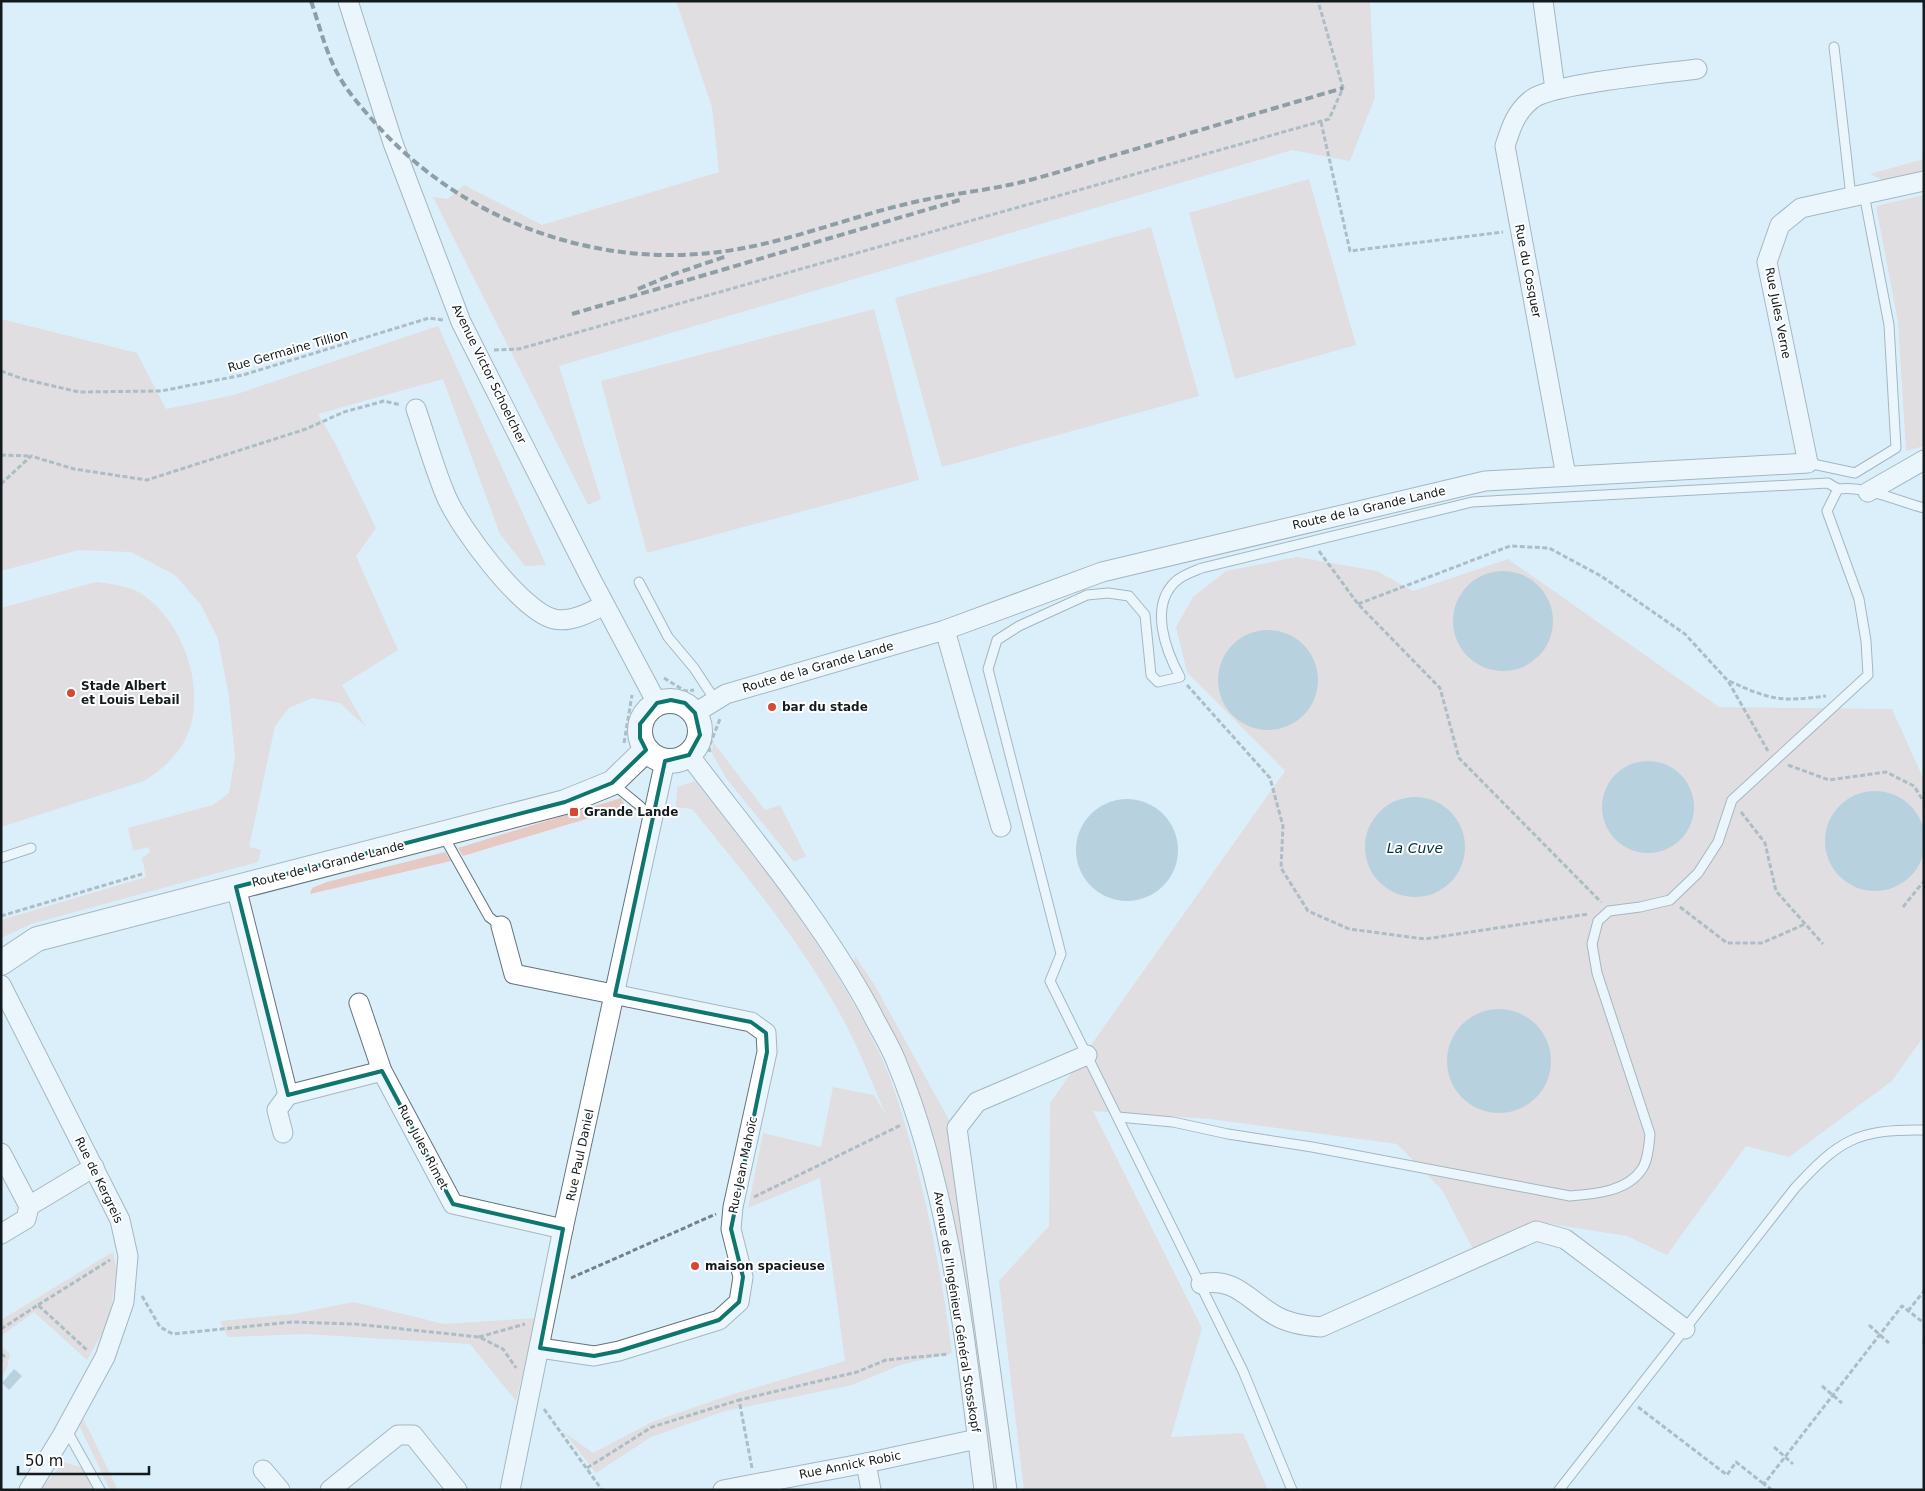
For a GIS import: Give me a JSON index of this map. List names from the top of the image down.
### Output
{
  "streets": {
    "street": [
      "Rue du Cosquer",
      "Rue Jules Verne",
      "Avenue Victor Schoelcher",
      "Route de la Grande Lande",
      "Rue Jules Rimet",
      "Rue Paul Daniel",
      "Rue Jean Mahoïc",
      "Rue de Kergreis",
      "Avenue de l'Ingénieur Général Stosskopf",
      "Rue Annick Robic"
    ],
    "path": ["Rue Germaine Tillion"]
  },
  "crossings": [
    ["Rue du Cosquer", "Route de la Grande Lande"],
    ["Rue Jules Verne", "Route de la Grande Lande"],
    ["Rue Germaine Tillion", "Avenue Victor Schoelcher"],
    ["Route de la Grande Lande", "Rue Paul Daniel"],
    ["Rue Jules Rimet", "Rue Paul Daniel"],
    ["Rue Paul Daniel", "Rue Jean Mahoïc"],
    ["Avenue de l'Ingénieur Général Stosskopf", "Rue Annick Robic"]
  ],
  "water": ["La Cuve"],
  "places": {
    "other": ["Stade Albert et Louis Lebail", "bar du stade", "maison spacieuse"],
    "transit": ["Grande Lande"]
  },
  "scale_bar": "50 m"
}
